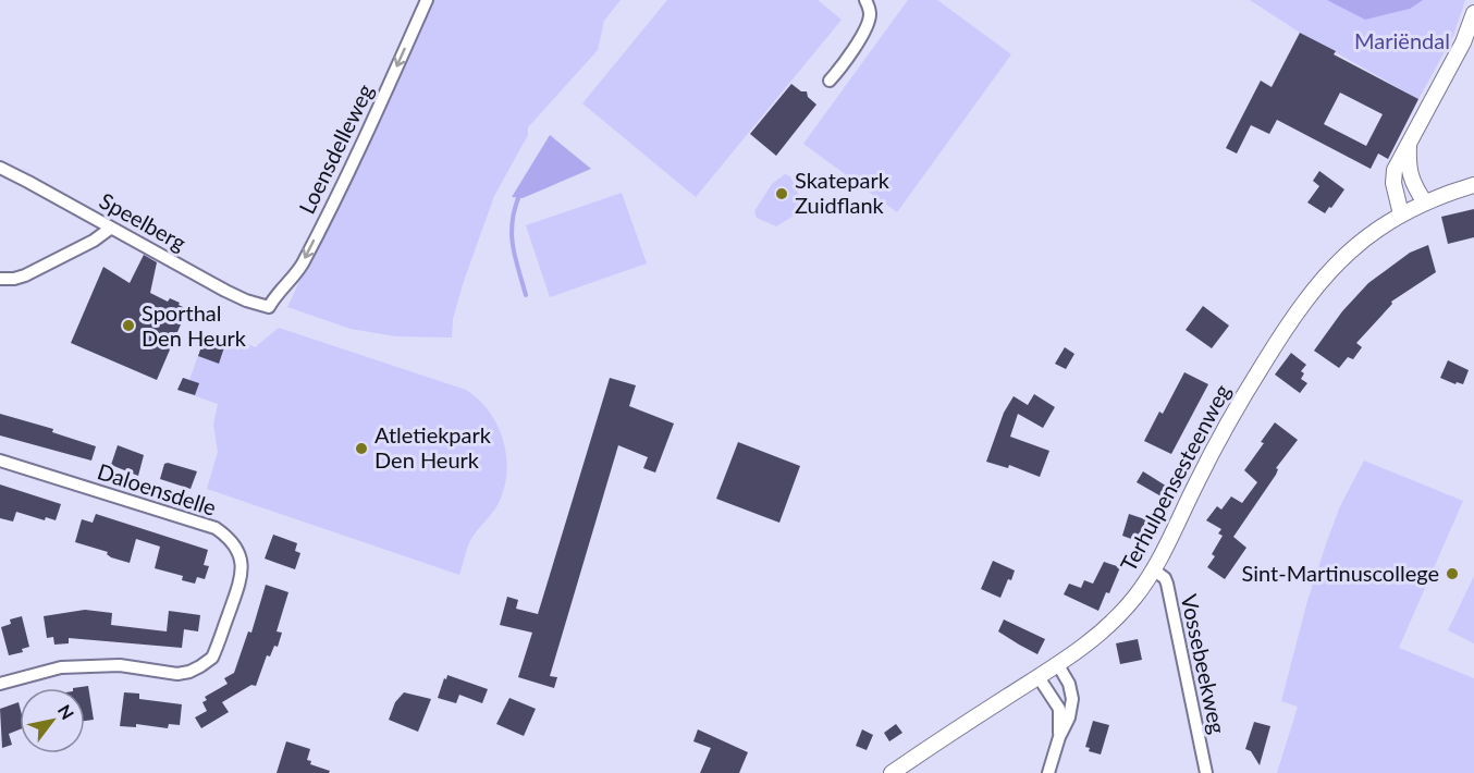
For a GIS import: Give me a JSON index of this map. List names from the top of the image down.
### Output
{
  "streets": {
    "main road": ["Terhulpensesteenweg"],
    "street": [
      "Loensdelleweg",
      "Speelberg",
      "Daloensdelle",
      "Vossebeekweg"
    ]
  },
  "crossings": [
    ["Loensdelleweg", "Speelberg"],
    ["Terhulpensesteenweg", "Vossebeekweg"]
  ],
  "one_way": ["Loensdelleweg"],
  "parks": ["Mariëndal"],
  "places": [
    "Skatepark Zuidflank",
    "Sporthal Den Heurk",
    "Atletiekpark Den Heurk",
    "Sint-Martinuscollege"
  ],
  "north": "top right"
}
